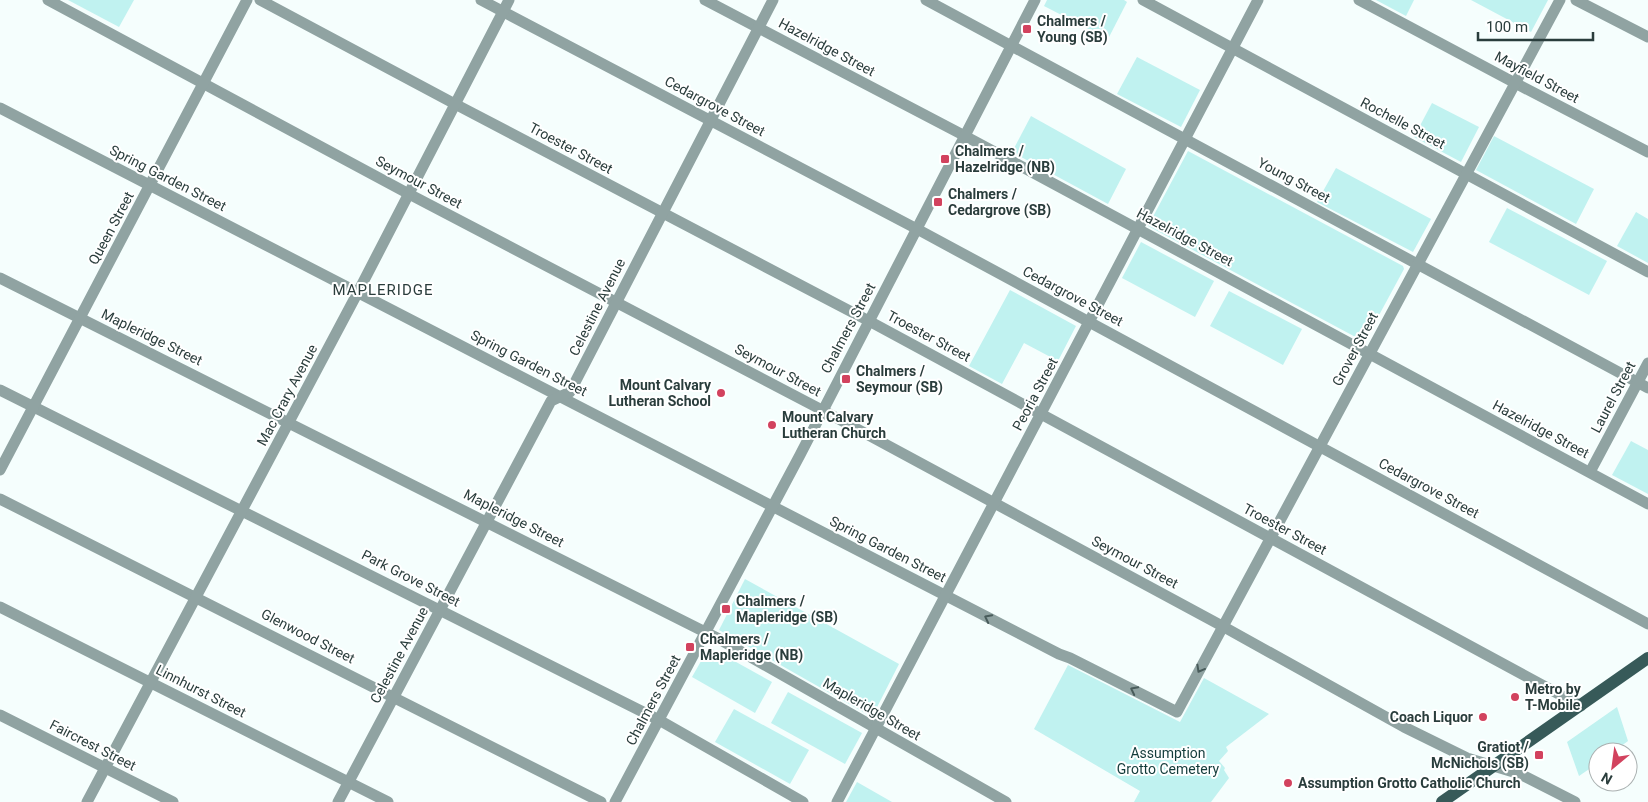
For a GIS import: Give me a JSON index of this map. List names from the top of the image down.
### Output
{
  "streets": {
    "street": [
      "Hazelridge Street",
      "Mayfield Street",
      "Cedargrove Street",
      "Rochelle Street",
      "Troester Street",
      "Spring Garden Street",
      "Young Street",
      "Seymour Street",
      "Queen Street",
      "Celestine Avenue",
      "Chalmers Street",
      "Mapleridge Street",
      "Grover Street",
      "Peoria Street",
      "Mac Crary Avenue",
      "Laurel Street",
      "Park Grove Street",
      "Glenwood Street",
      "Linnhurst Street",
      "Faircrest Street"
    ]
  },
  "crossings": [
    ["Hazelridge Street", "Celestine Avenue"],
    ["Hazelridge Street", "Chalmers Street"],
    ["Hazelridge Street", "Grover Street"],
    ["Hazelridge Street", "Peoria Street"],
    ["Hazelridge Street", "Laurel Street"],
    ["Mayfield Street", "Grover Street"],
    ["Cedargrove Street", "Celestine Avenue"],
    ["Cedargrove Street", "Chalmers Street"],
    ["Cedargrove Street", "Grover Street"],
    ["Cedargrove Street", "Peoria Street"],
    ["Cedargrove Street", "Mac Crary Avenue"],
    ["Rochelle Street", "Grover Street"],
    ["Rochelle Street", "Peoria Street"],
    ["Troester Street", "Celestine Avenue"],
    ["Troester Street", "Chalmers Street"],
    ["Troester Street", "Grover Street"],
    ["Troester Street", "Peoria Street"],
    ["Troester Street", "Mac Crary Avenue"],
    ["Spring Garden Street", "Queen Street"],
    ["Spring Garden Street", "Celestine Avenue"],
    ["Spring Garden Street", "Chalmers Street"],
    ["Spring Garden Street", "Grover Street"],
    ["Spring Garden Street", "Peoria Street"],
    ["Spring Garden Street", "Mac Crary Avenue"],
    ["Young Street", "Chalmers Street"],
    ["Young Street", "Grover Street"],
    ["Young Street", "Peoria Street"],
    ["Young Street", "Laurel Street"],
    ["Seymour Street", "Queen Street"],
    ["Seymour Street", "Celestine Avenue"],
    ["Seymour Street", "Chalmers Street"],
    ["Seymour Street", "Grover Street"],
    ["Seymour Street", "Peoria Street"],
    ["Seymour Street", "Mac Crary Avenue"],
    ["Queen Street", "Mapleridge Street"],
    ["Queen Street", "Park Grove Street"],
    ["Celestine Avenue", "Mapleridge Street"],
    ["Celestine Avenue", "Park Grove Street"],
    ["Celestine Avenue", "Glenwood Street"],
    ["Celestine Avenue", "Linnhurst Street"],
    ["Chalmers Street", "Mapleridge Street"],
    ["Chalmers Street", "Park Grove Street"],
    ["Mapleridge Street", "Peoria Street"],
    ["Mapleridge Street", "Mac Crary Avenue"],
    ["Mac Crary Avenue", "Park Grove Street"],
    ["Mac Crary Avenue", "Glenwood Street"],
    ["Mac Crary Avenue", "Linnhurst Street"],
    ["Mac Crary Avenue", "Faircrest Street"]
  ],
  "districts": ["MAPLERIDGE"],
  "parks": ["Assumption Grotto Cemetery"],
  "places": {
    "transit": [
      "Chalmers / Young (SB)",
      "Chalmers / Hazelridge (NB)",
      "Chalmers / Cedargrove (SB)",
      "Chalmers / Seymour (SB)",
      "Chalmers / Mapleridge (SB)",
      "Chalmers / Mapleridge (NB)",
      "Gratiot / McNichols (SB)"
    ],
    "other": [
      "Mount Calvary Lutheran School",
      "Mount Calvary Lutheran Church",
      "Metro by T-Mobile",
      "Coach Liquor",
      "Assumption Grotto Catholic Church"
    ]
  },
  "scale_bar": "100 m",
  "north": "bottom left"
}
